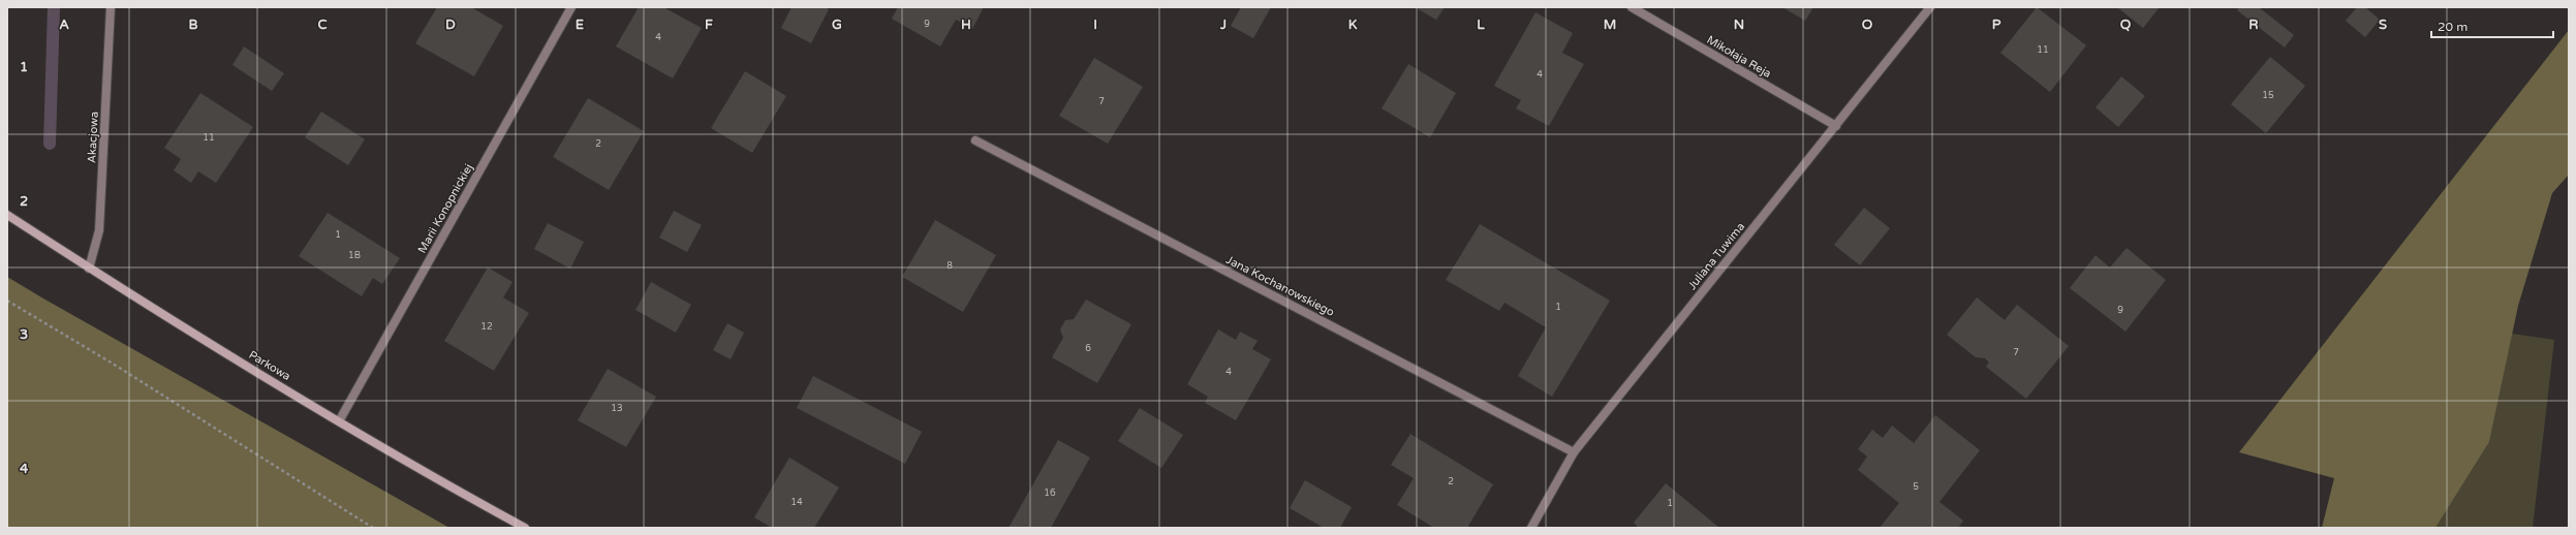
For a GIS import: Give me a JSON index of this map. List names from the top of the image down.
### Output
{
  "streets": {
    "street": [
      "Mikołaja Reja",
      "Akacjowa",
      "Marii Konopnickiej",
      "Juliana Tuwima",
      "Jana Kochanowskiego",
      "Parkowa"
    ]
  },
  "crossings": [
    ["Mikołaja Reja", "Juliana Tuwima"],
    ["Akacjowa", "Parkowa"],
    ["Marii Konopnickiej", "Parkowa"],
    ["Juliana Tuwima", "Jana Kochanowskiego"]
  ],
  "house_numbers": [
    "9",
    "4",
    "11",
    "4",
    "15",
    "7",
    "11",
    "2",
    "1",
    "1B",
    "8",
    "1",
    "9",
    "12",
    "6",
    "7",
    "4",
    "13",
    "2",
    "5",
    "16",
    "14",
    "1"
  ],
  "scale_bar": "20 m",
  "grid": {
    "columns": [
      "A",
      "B",
      "C",
      "D",
      "E",
      "F",
      "G",
      "H",
      "I",
      "J",
      "K",
      "L",
      "M",
      "N",
      "O",
      "P",
      "Q",
      "R",
      "S"
    ],
    "rows": [
      "1",
      "2",
      "3",
      "4"
    ]
  }
}
